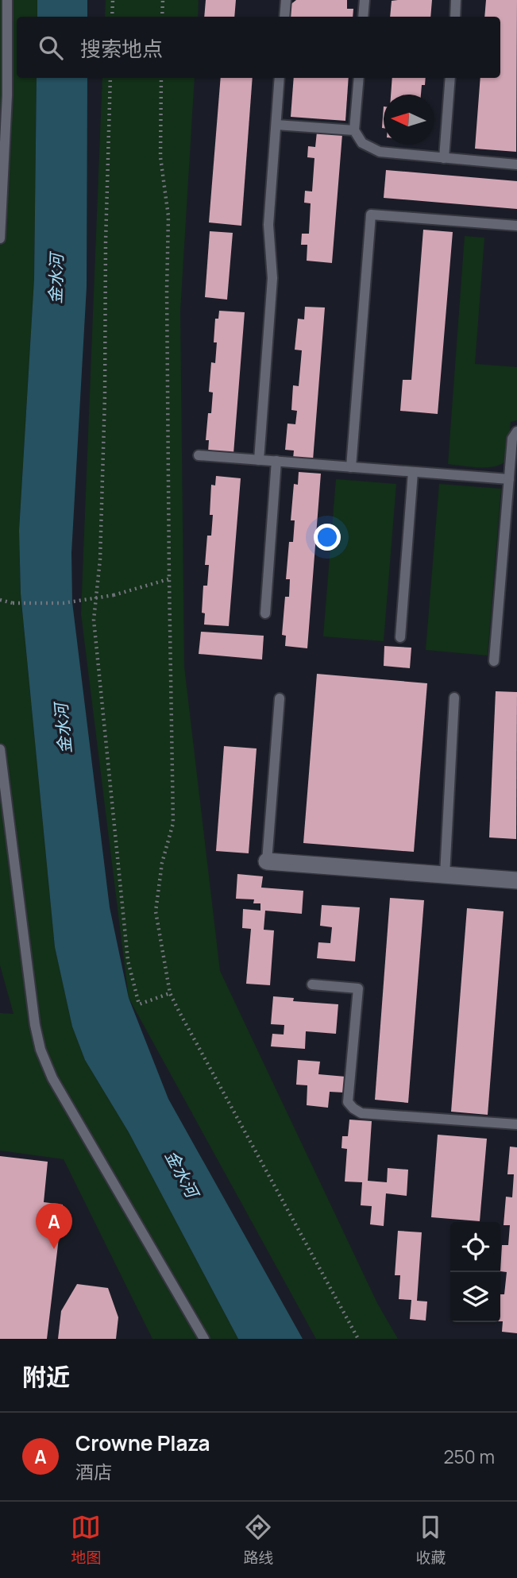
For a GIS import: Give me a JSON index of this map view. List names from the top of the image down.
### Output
{
  "water": ["金水河"],
  "north": "left",
  "page": {
    "search": "搜索地点",
    "pins": "A",
    "heading": "附近",
    "list": [
      {
        "mark": "A",
        "name": "Crowne Plaza",
        "note": "酒店",
        "value": "250 m"
      }
    ],
    "nav": ["地图", "路线", "收藏"]
  }
}
